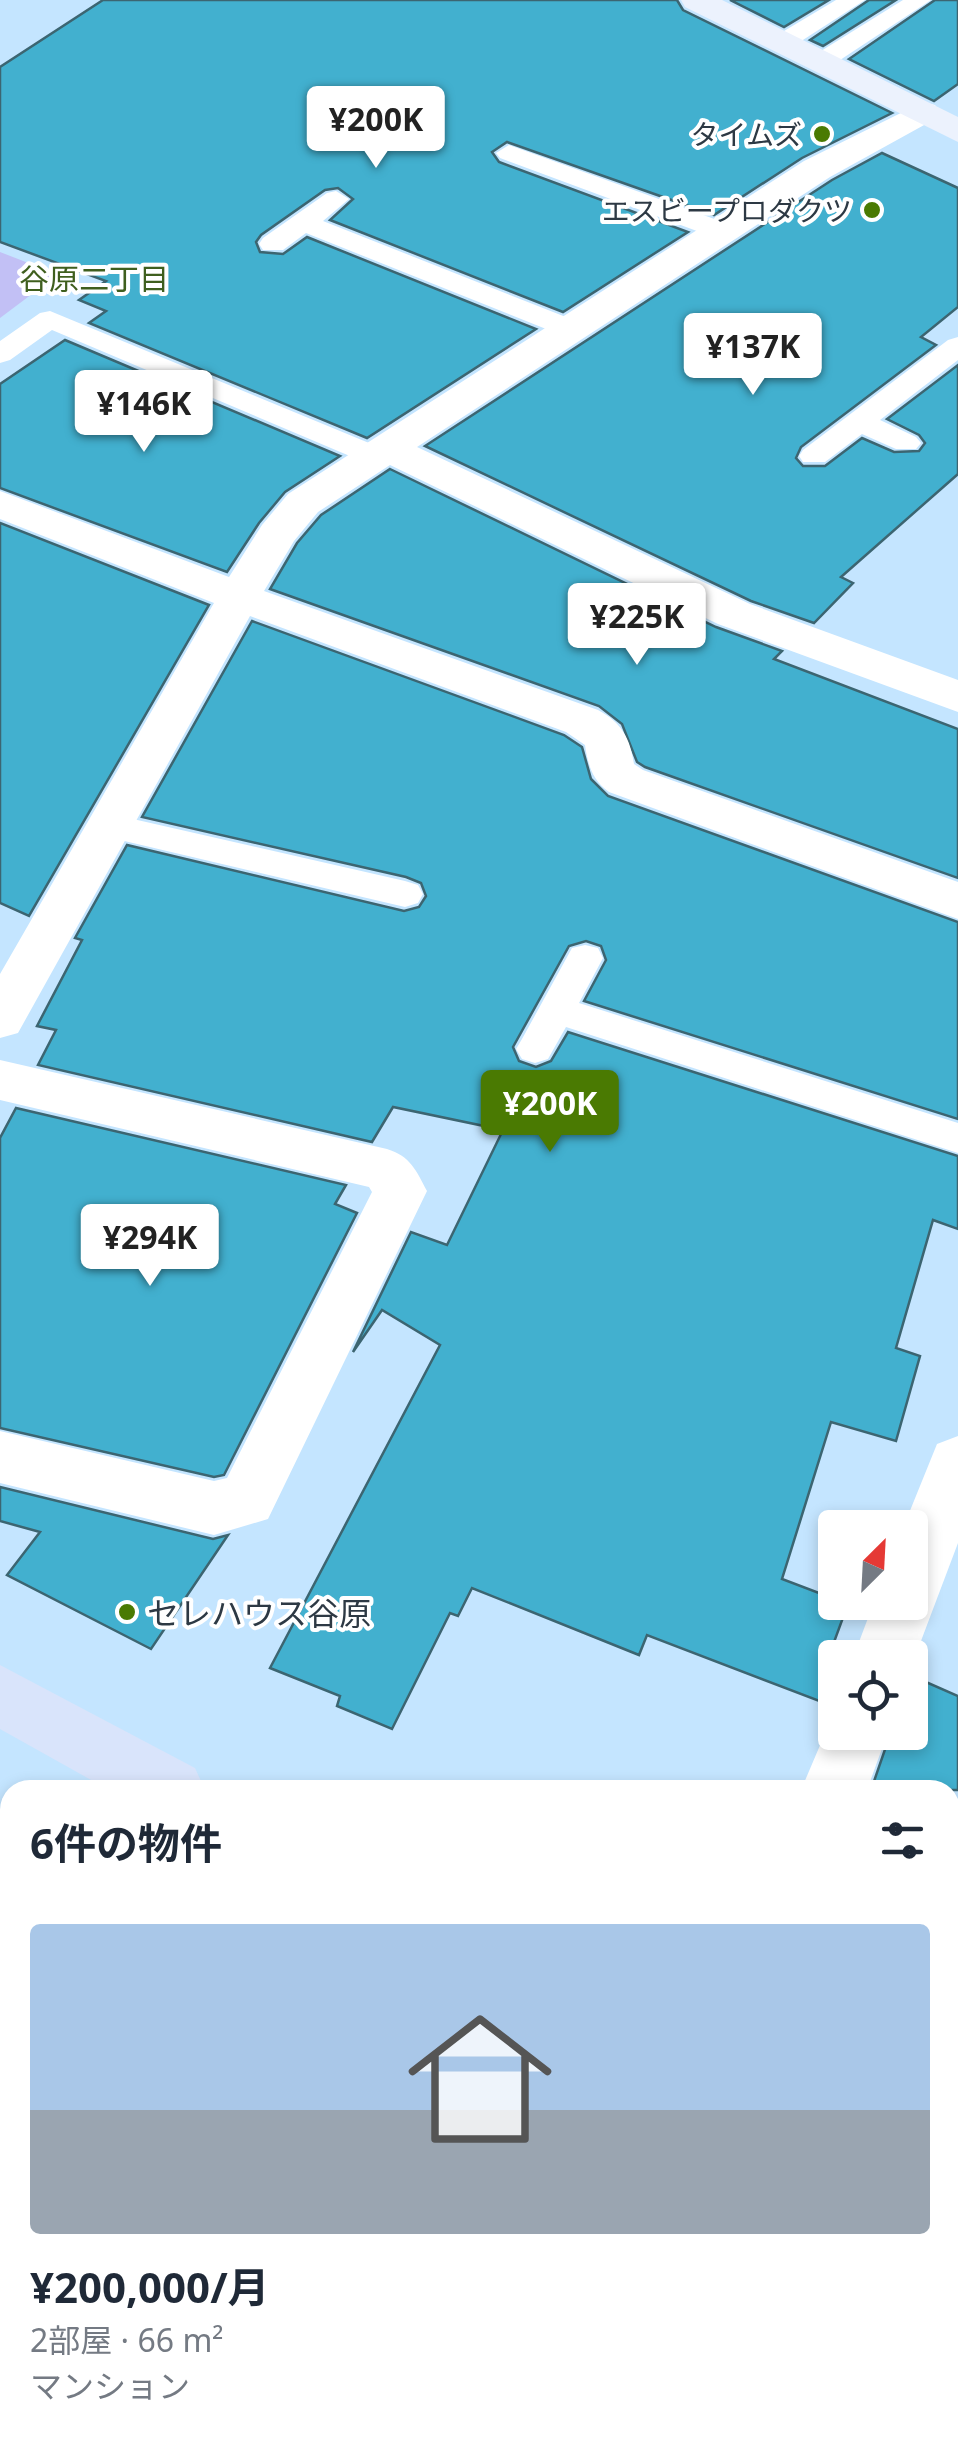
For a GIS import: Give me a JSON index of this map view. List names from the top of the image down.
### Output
{
  "districts": ["谷原二丁目"],
  "places": ["タイムズ", "エスビープロダクツ", "セレハウス谷原"],
  "north": "top right",
  "page": {
    "price": [
      "¥200K",
      "¥137K",
      "¥146K",
      "¥225K",
      "¥200K",
      "¥294K"
    ],
    "heading": "6件の物件",
    "list": [
      {
        "name": "¥200,000/月",
        "note": "2部屋 · 66 m² · マンション"
      }
    ]
  }
}
